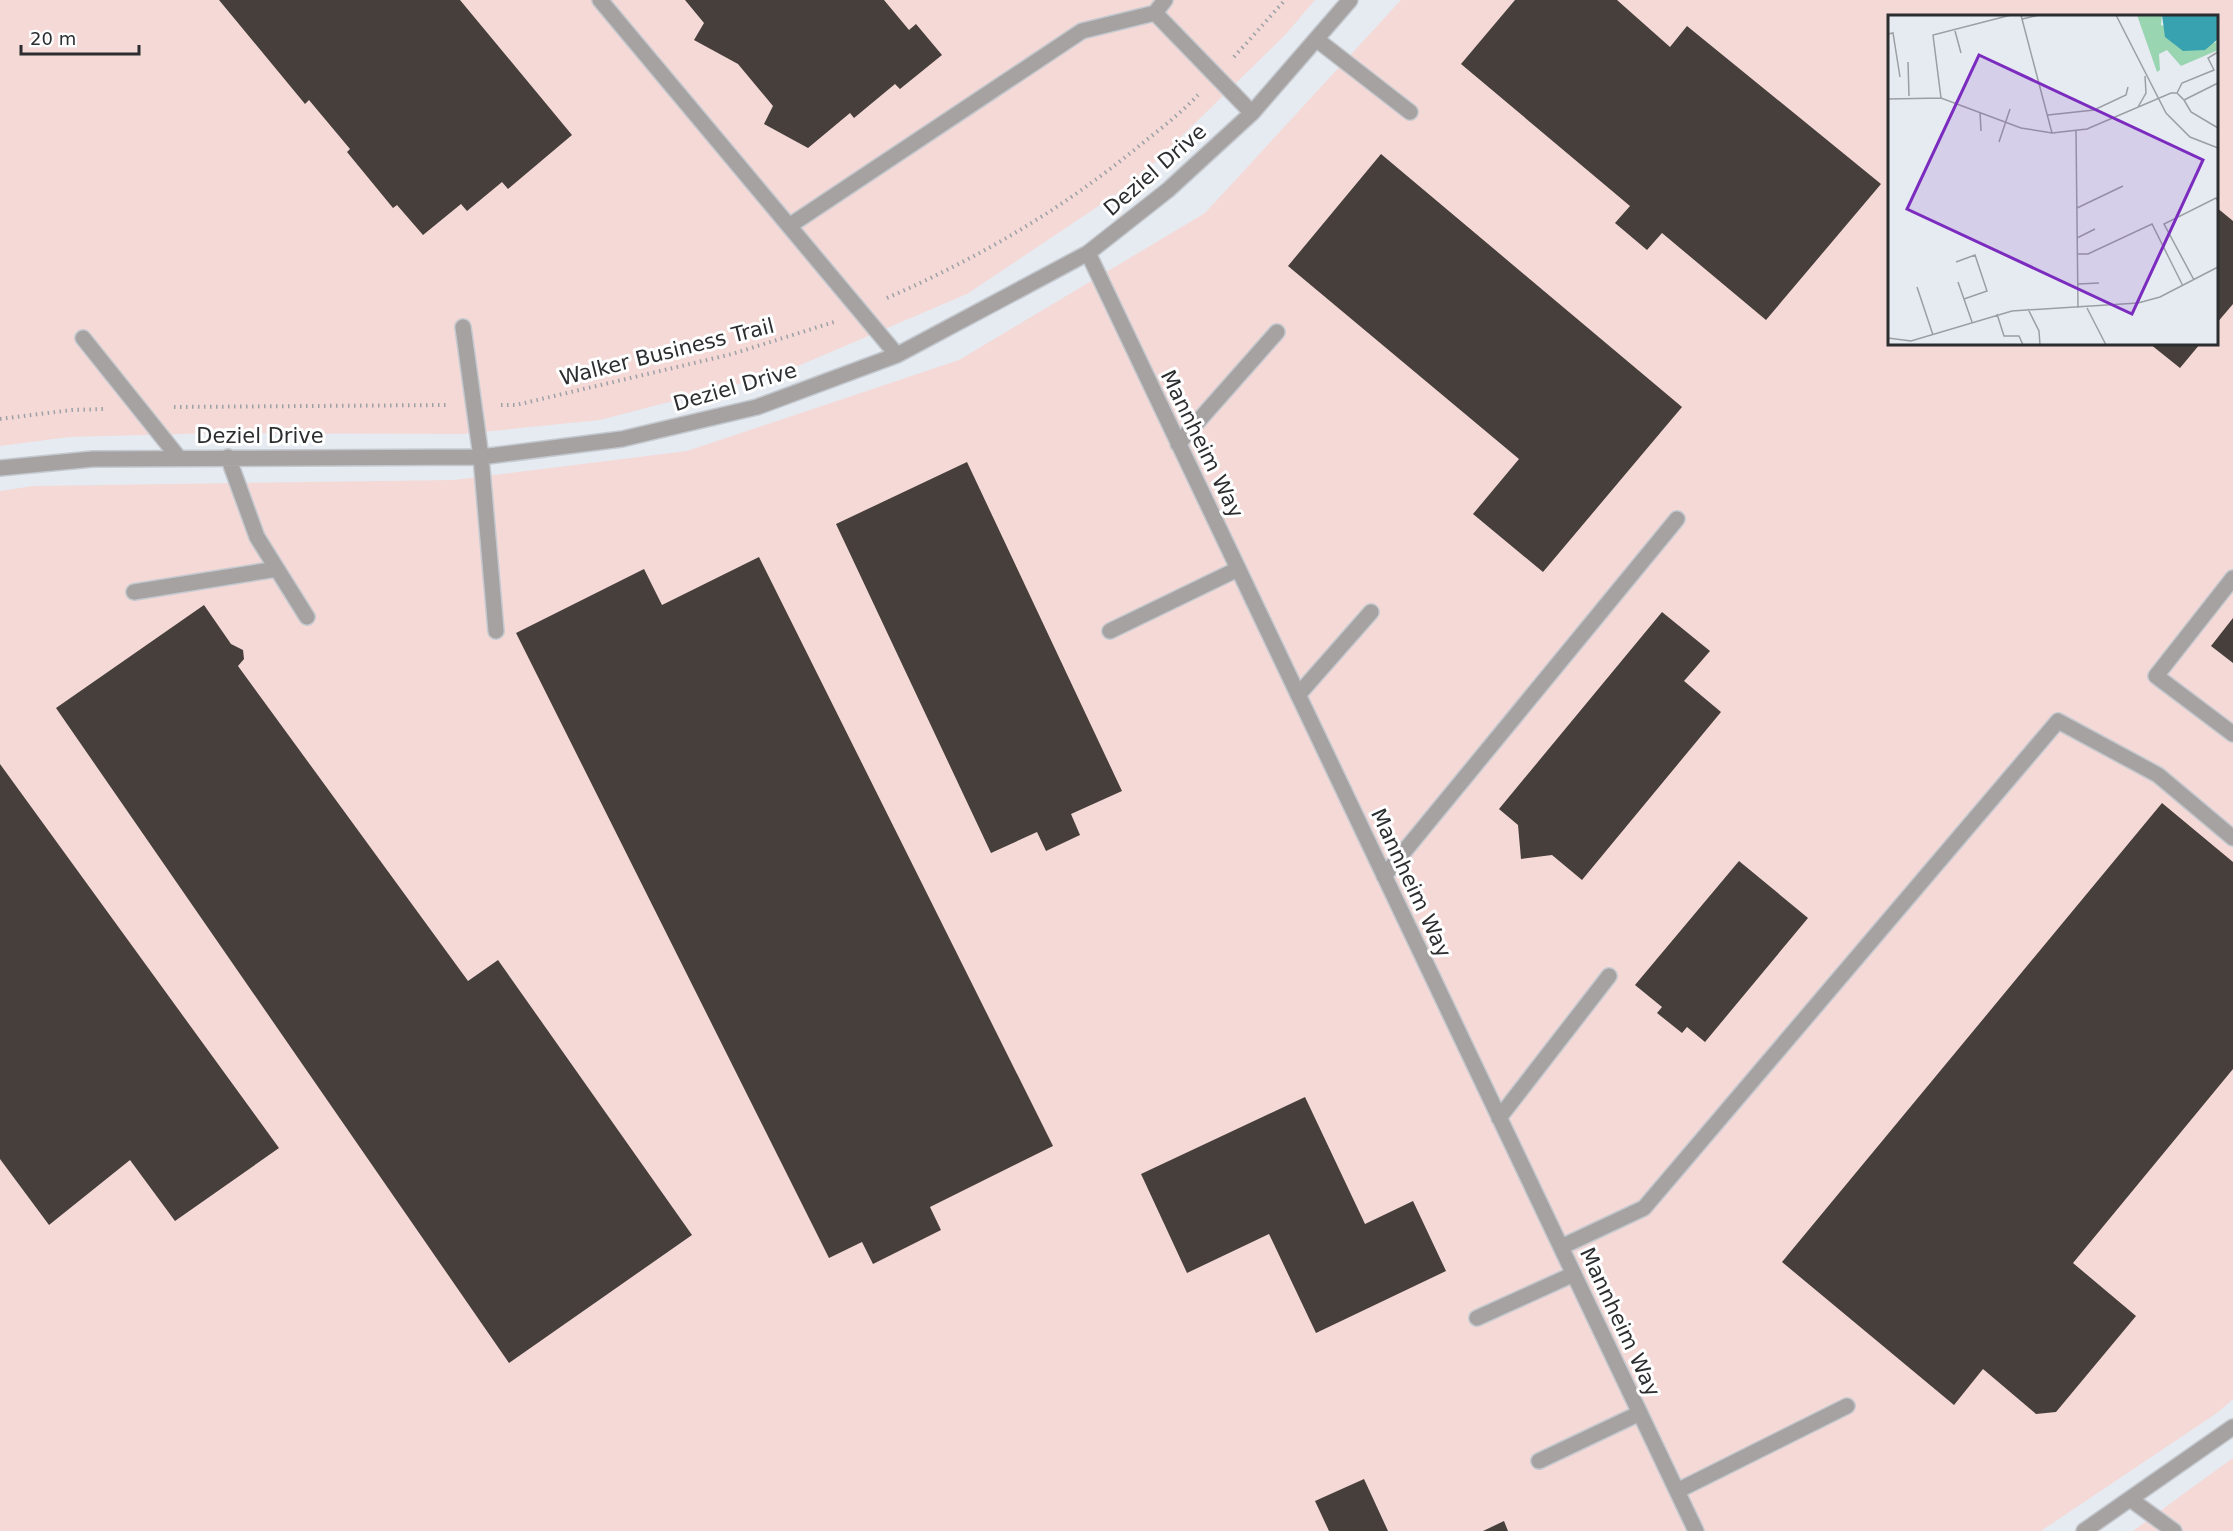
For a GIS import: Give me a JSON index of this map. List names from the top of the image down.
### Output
{
  "streets": {
    "street": ["Deziel Drive", "Mannheim Way"],
    "path": ["Walker Business Trail"]
  },
  "crossings": [
    ["Deziel Drive", "Mannheim Way"]
  ],
  "scale_bar": "20 m"
}
